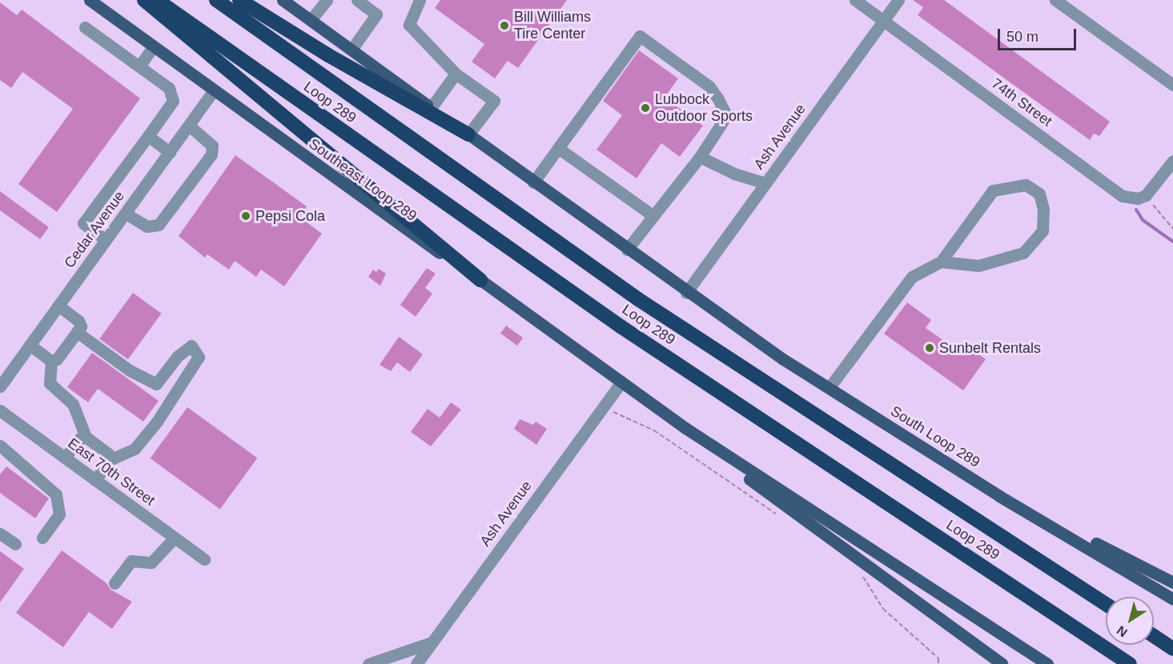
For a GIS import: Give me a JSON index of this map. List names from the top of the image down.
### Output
{
  "streets": {
    "highway": ["Loop 289"],
    "main road": ["Southeast Loop 289", "South Loop 289"],
    "street": [
      "74th Street",
      "Ash Avenue",
      "Cedar Avenue",
      "East 70th Street"
    ]
  },
  "crossings": [
    ["74th Street", "Ash Avenue"],
    ["Ash Avenue", "Southeast Loop 289"],
    ["Ash Avenue", "South Loop 289"],
    ["Southeast Loop 289", "Cedar Avenue"]
  ],
  "places": [
    "Bill Williams Tire Center",
    "Lubbock Outdoor Sports",
    "Pepsi Cola",
    "Sunbelt Rentals"
  ],
  "scale_bar": "50 m",
  "north": "bottom left"
}
